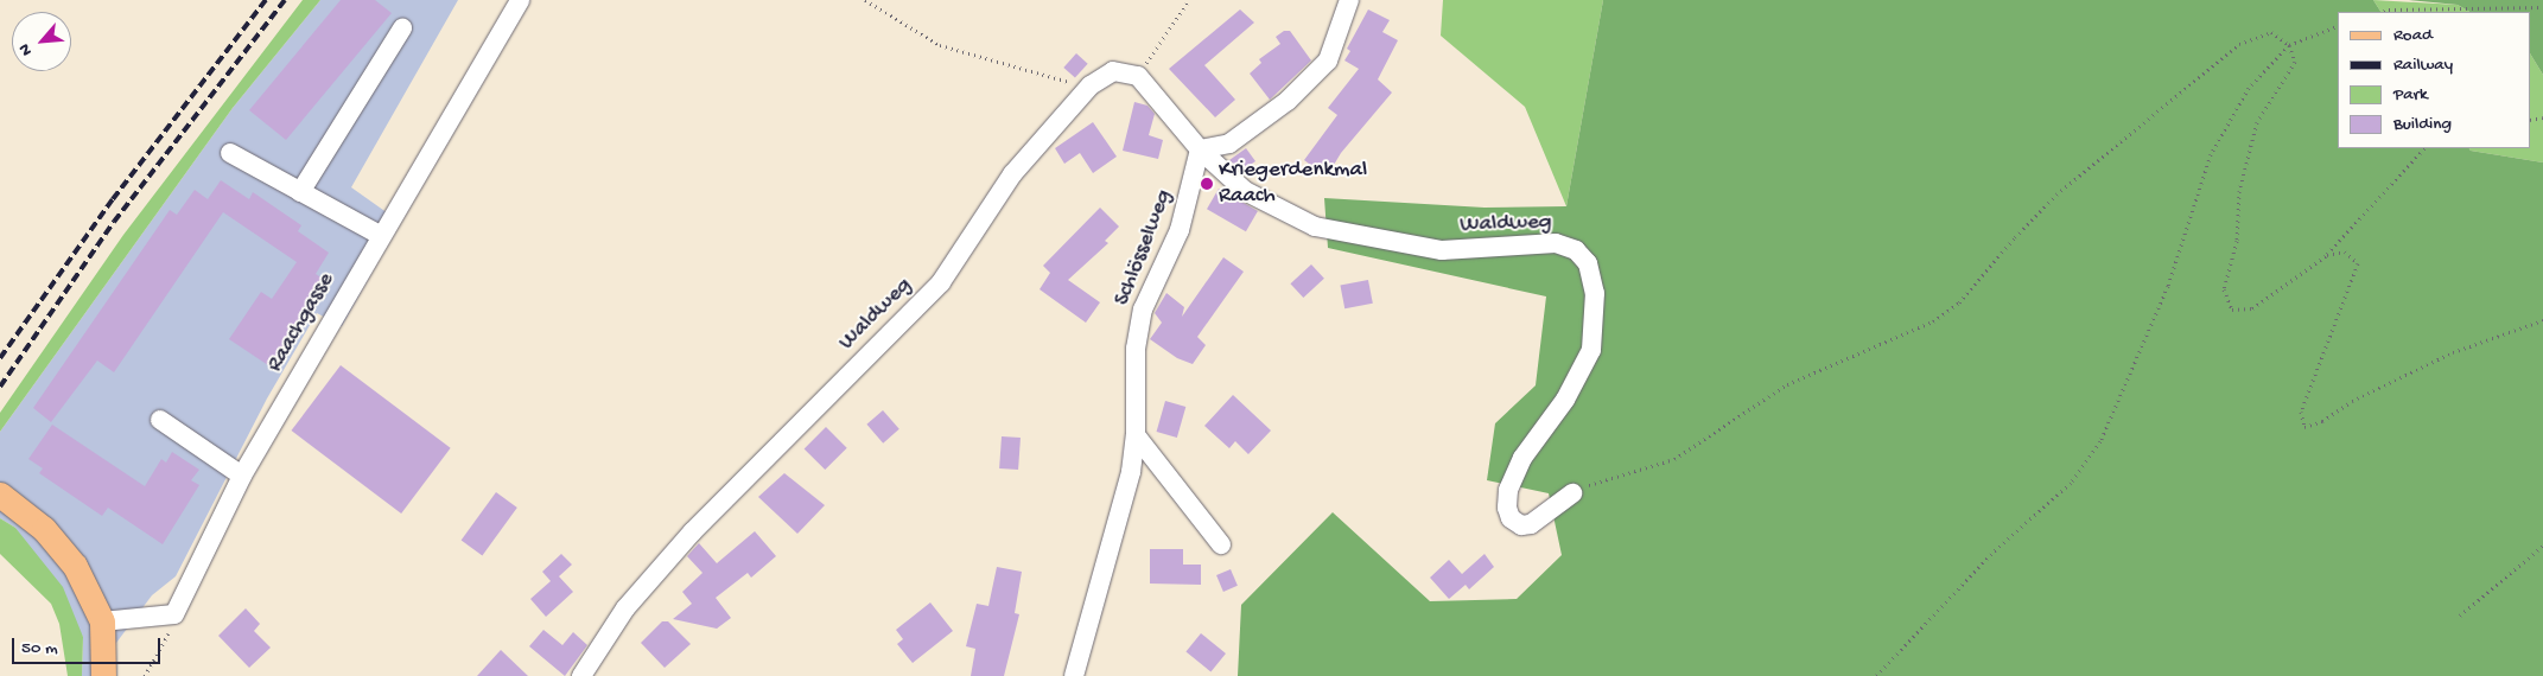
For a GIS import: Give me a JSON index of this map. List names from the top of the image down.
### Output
{
  "streets": {
    "street": ["Waldweg", "Schlösselweg", "Raachgasse"]
  },
  "crossings": [
    ["Waldweg", "Schlösselweg"]
  ],
  "places": ["Kriegerdenkmal Raach"],
  "legend": [
    "Road",
    "Railway",
    "Park",
    "Building"
  ],
  "scale_bar": "50 m",
  "north": "bottom left"
}
